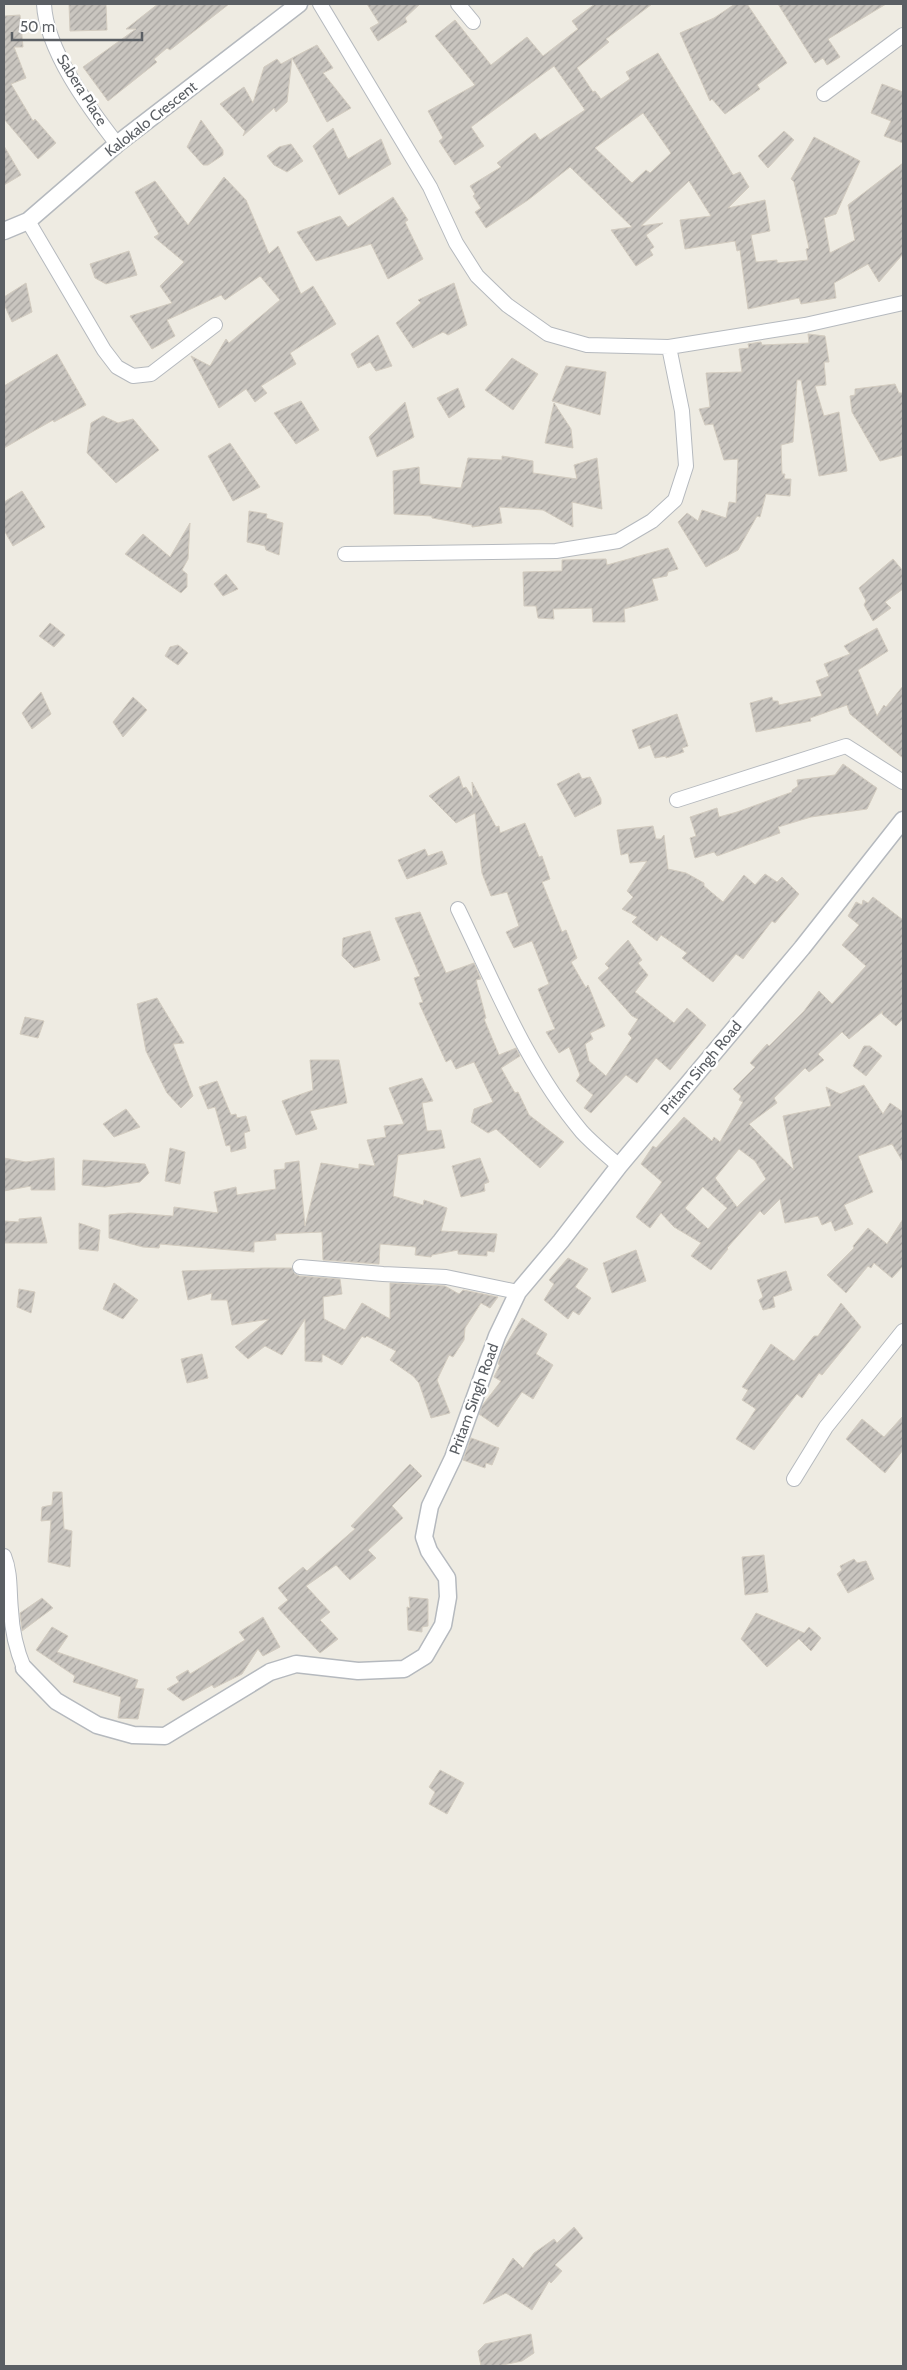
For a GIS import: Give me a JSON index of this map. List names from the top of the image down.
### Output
{
  "streets": {
    "street": ["Sabera Place", "Kalokalo Crescent", "Pritam Singh Road"]
  },
  "crossings": [
    ["Sabera Place", "Kalokalo Crescent"]
  ],
  "scale_bar": "50 m"
}
